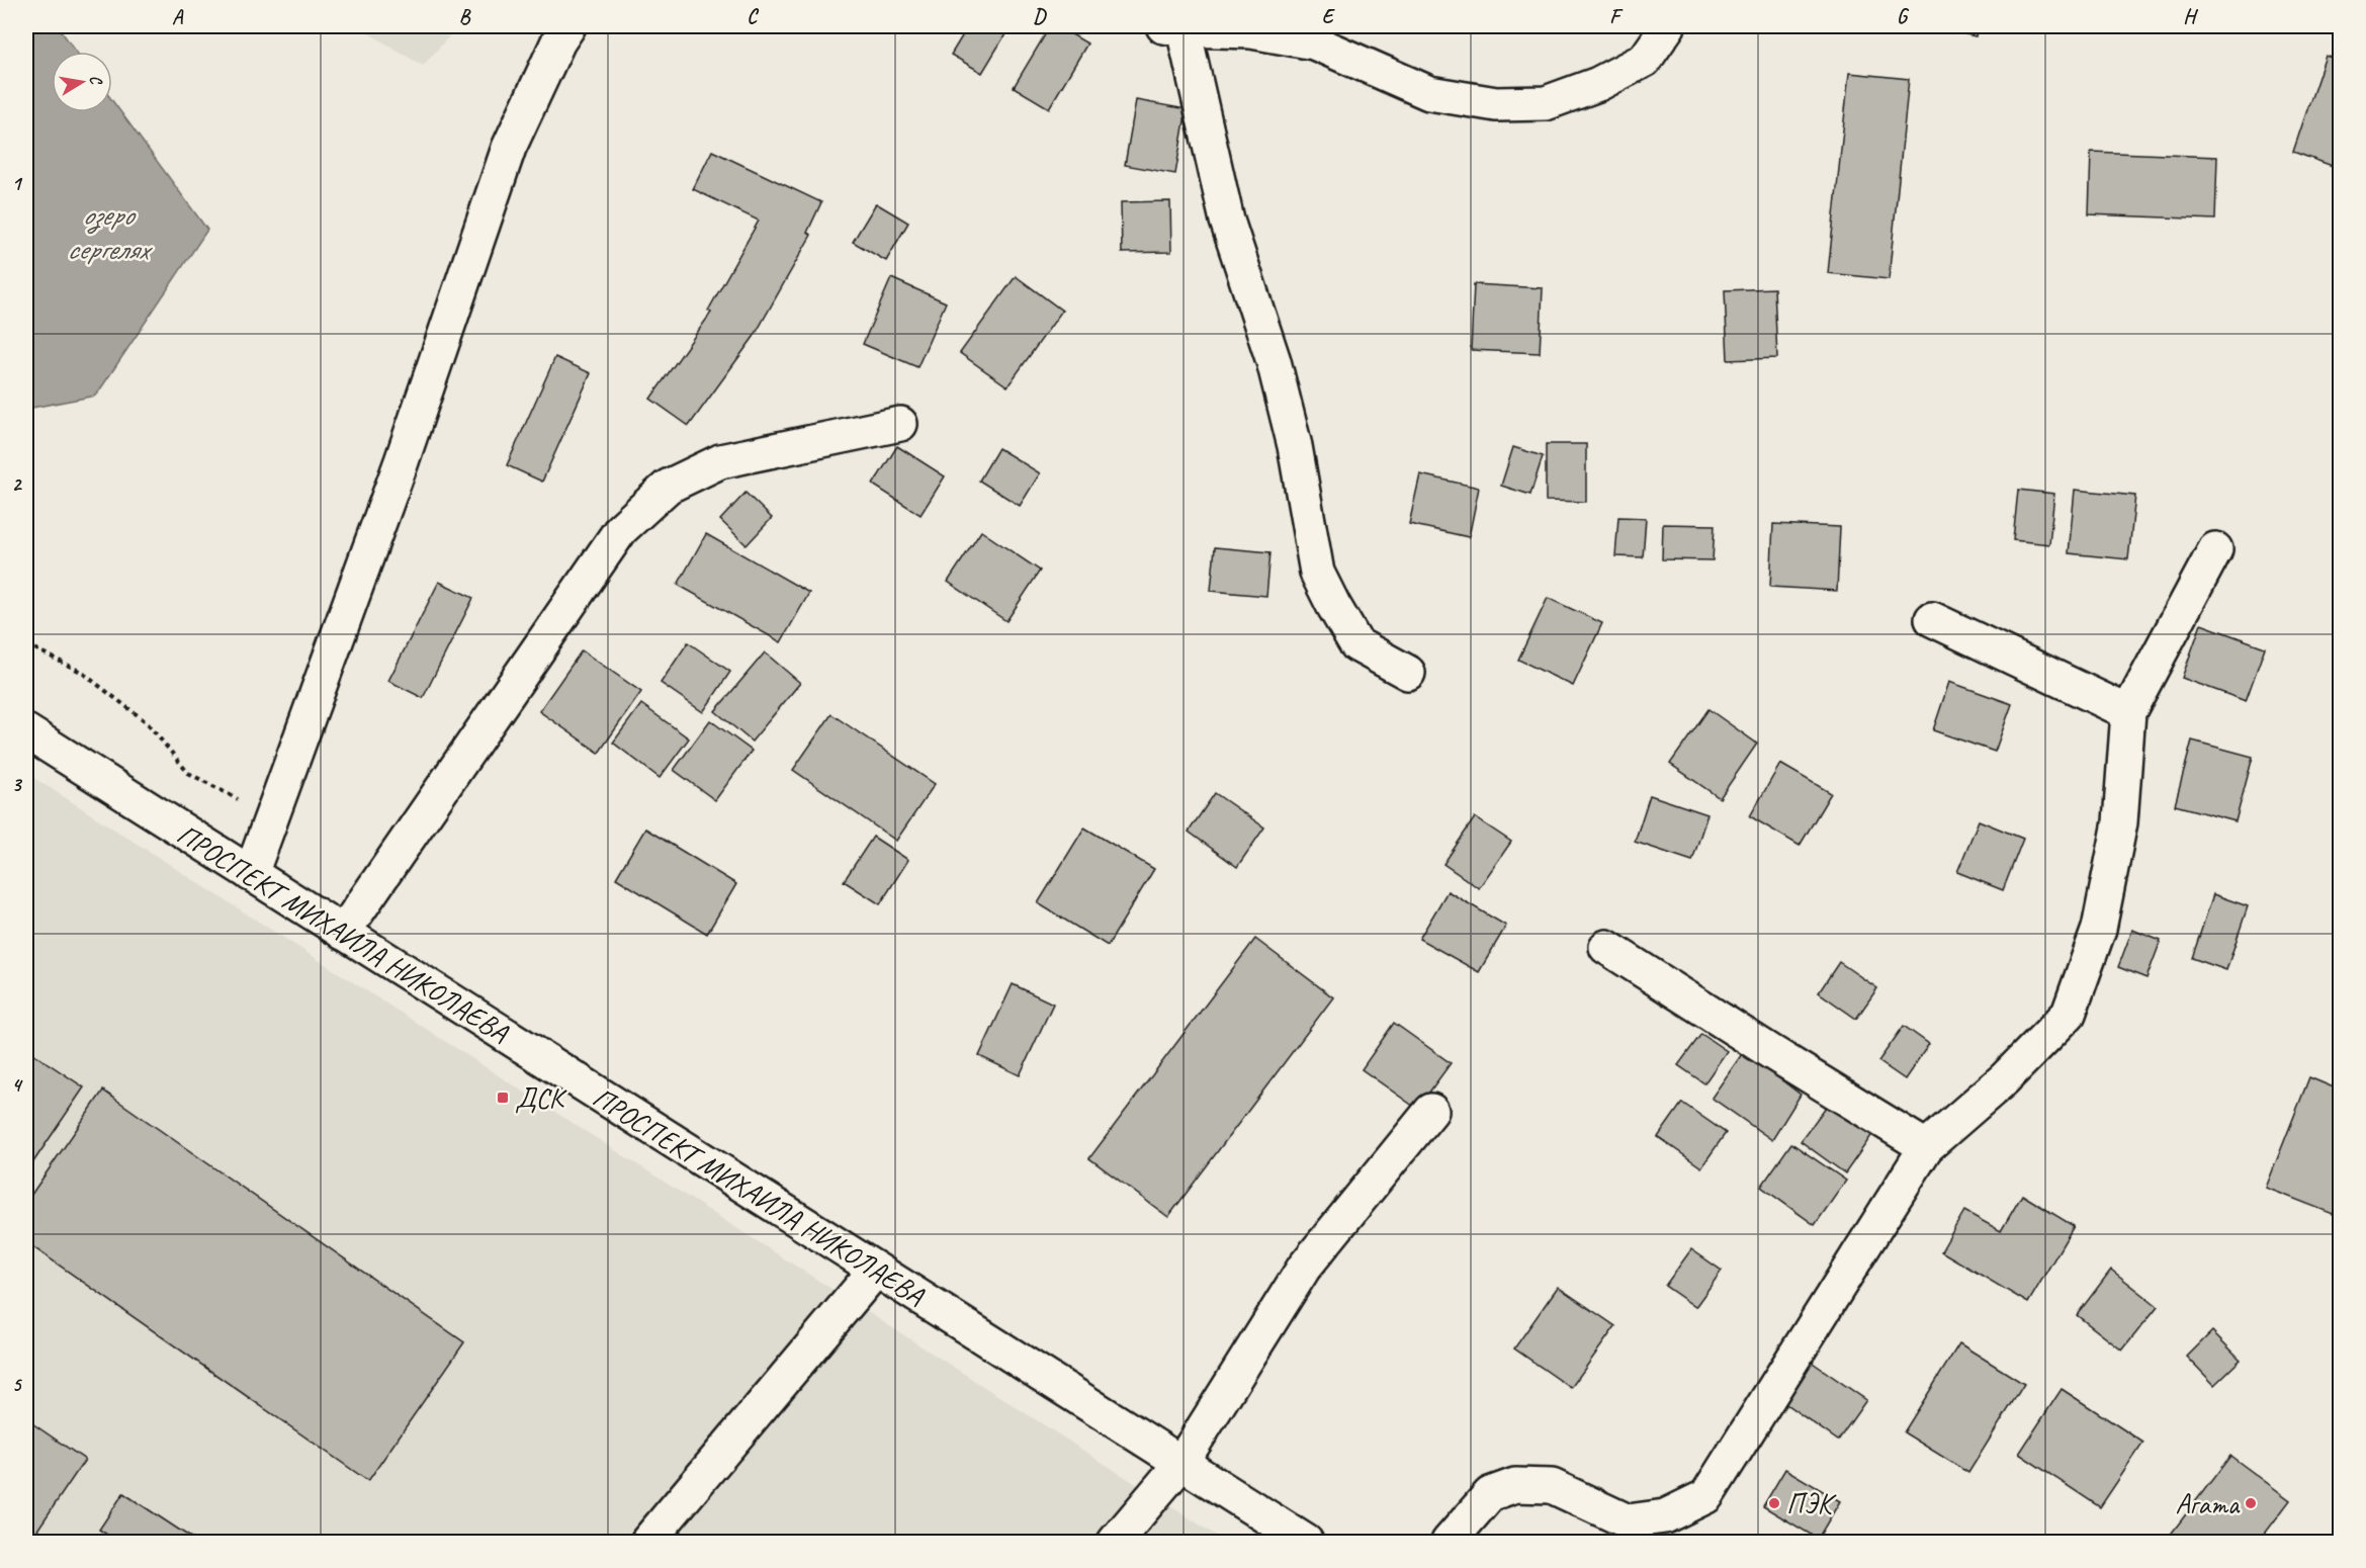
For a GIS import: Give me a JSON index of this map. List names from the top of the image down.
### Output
{
  "streets": {
    "street": ["ПРОСПЕКТ МИХАИЛА НИКОЛАЕВА"]
  },
  "water": ["озеро сергелях"],
  "places": {
    "transit": ["ДСК"],
    "other": ["ПЭК", "Агата"]
  },
  "north": "right",
  "grid": {
    "columns": [
      "A",
      "B",
      "C",
      "D",
      "E",
      "F",
      "G",
      "H"
    ],
    "rows": [
      "1",
      "2",
      "3",
      "4",
      "5"
    ]
  }
}
